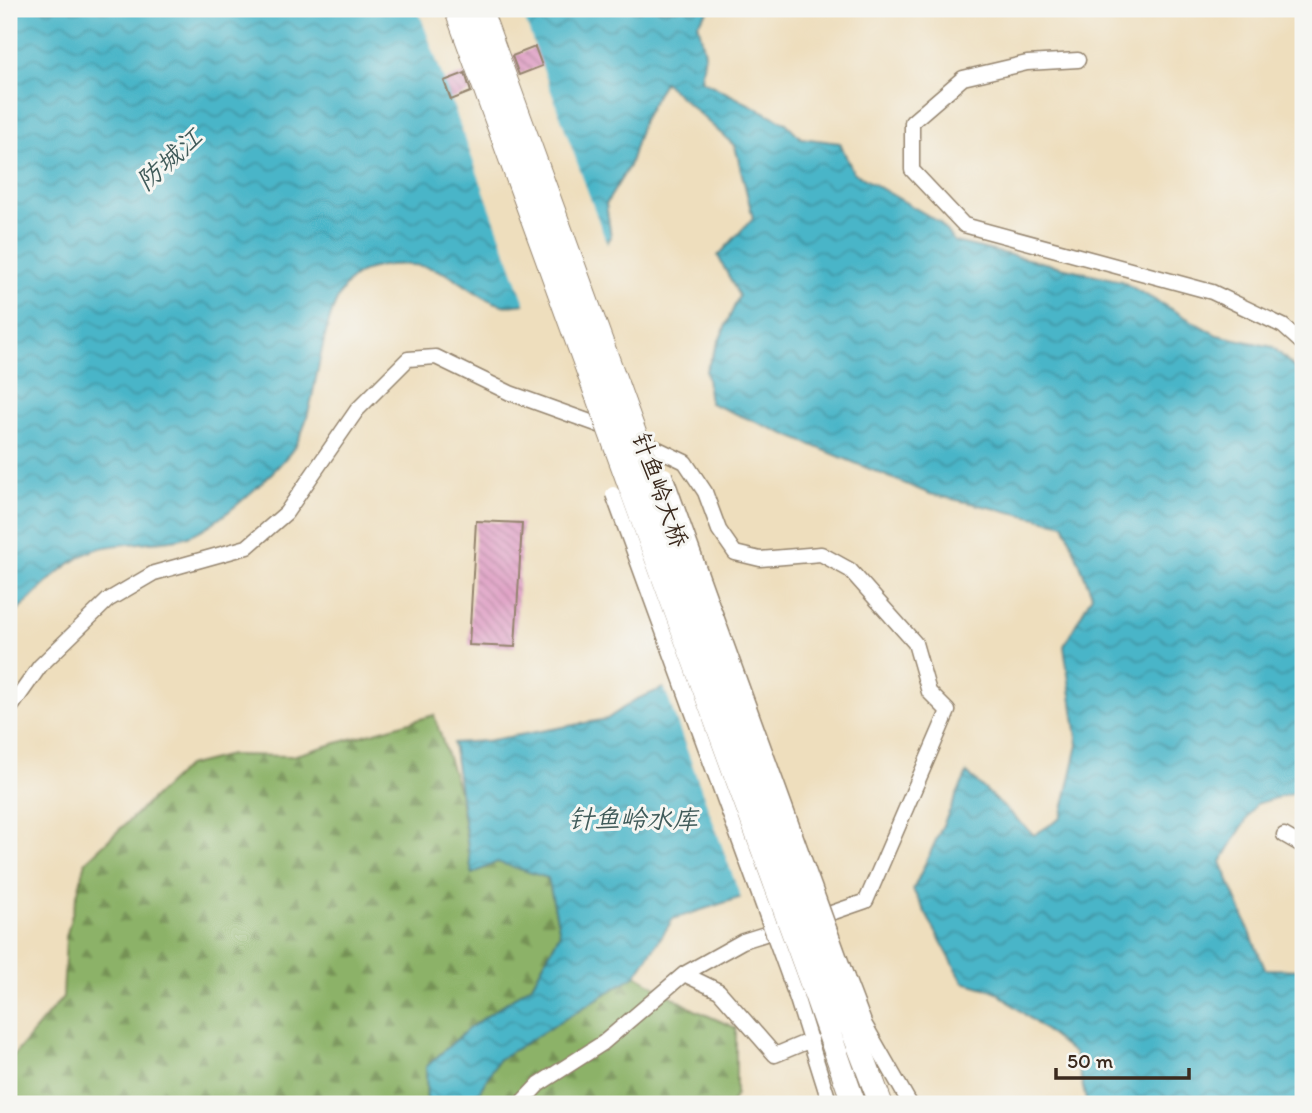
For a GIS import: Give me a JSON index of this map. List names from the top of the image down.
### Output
{
  "streets": {
    "main road": ["针鱼岭大桥"]
  },
  "water": ["防城江", "针鱼岭水库"],
  "scale_bar": "50 m"
}
